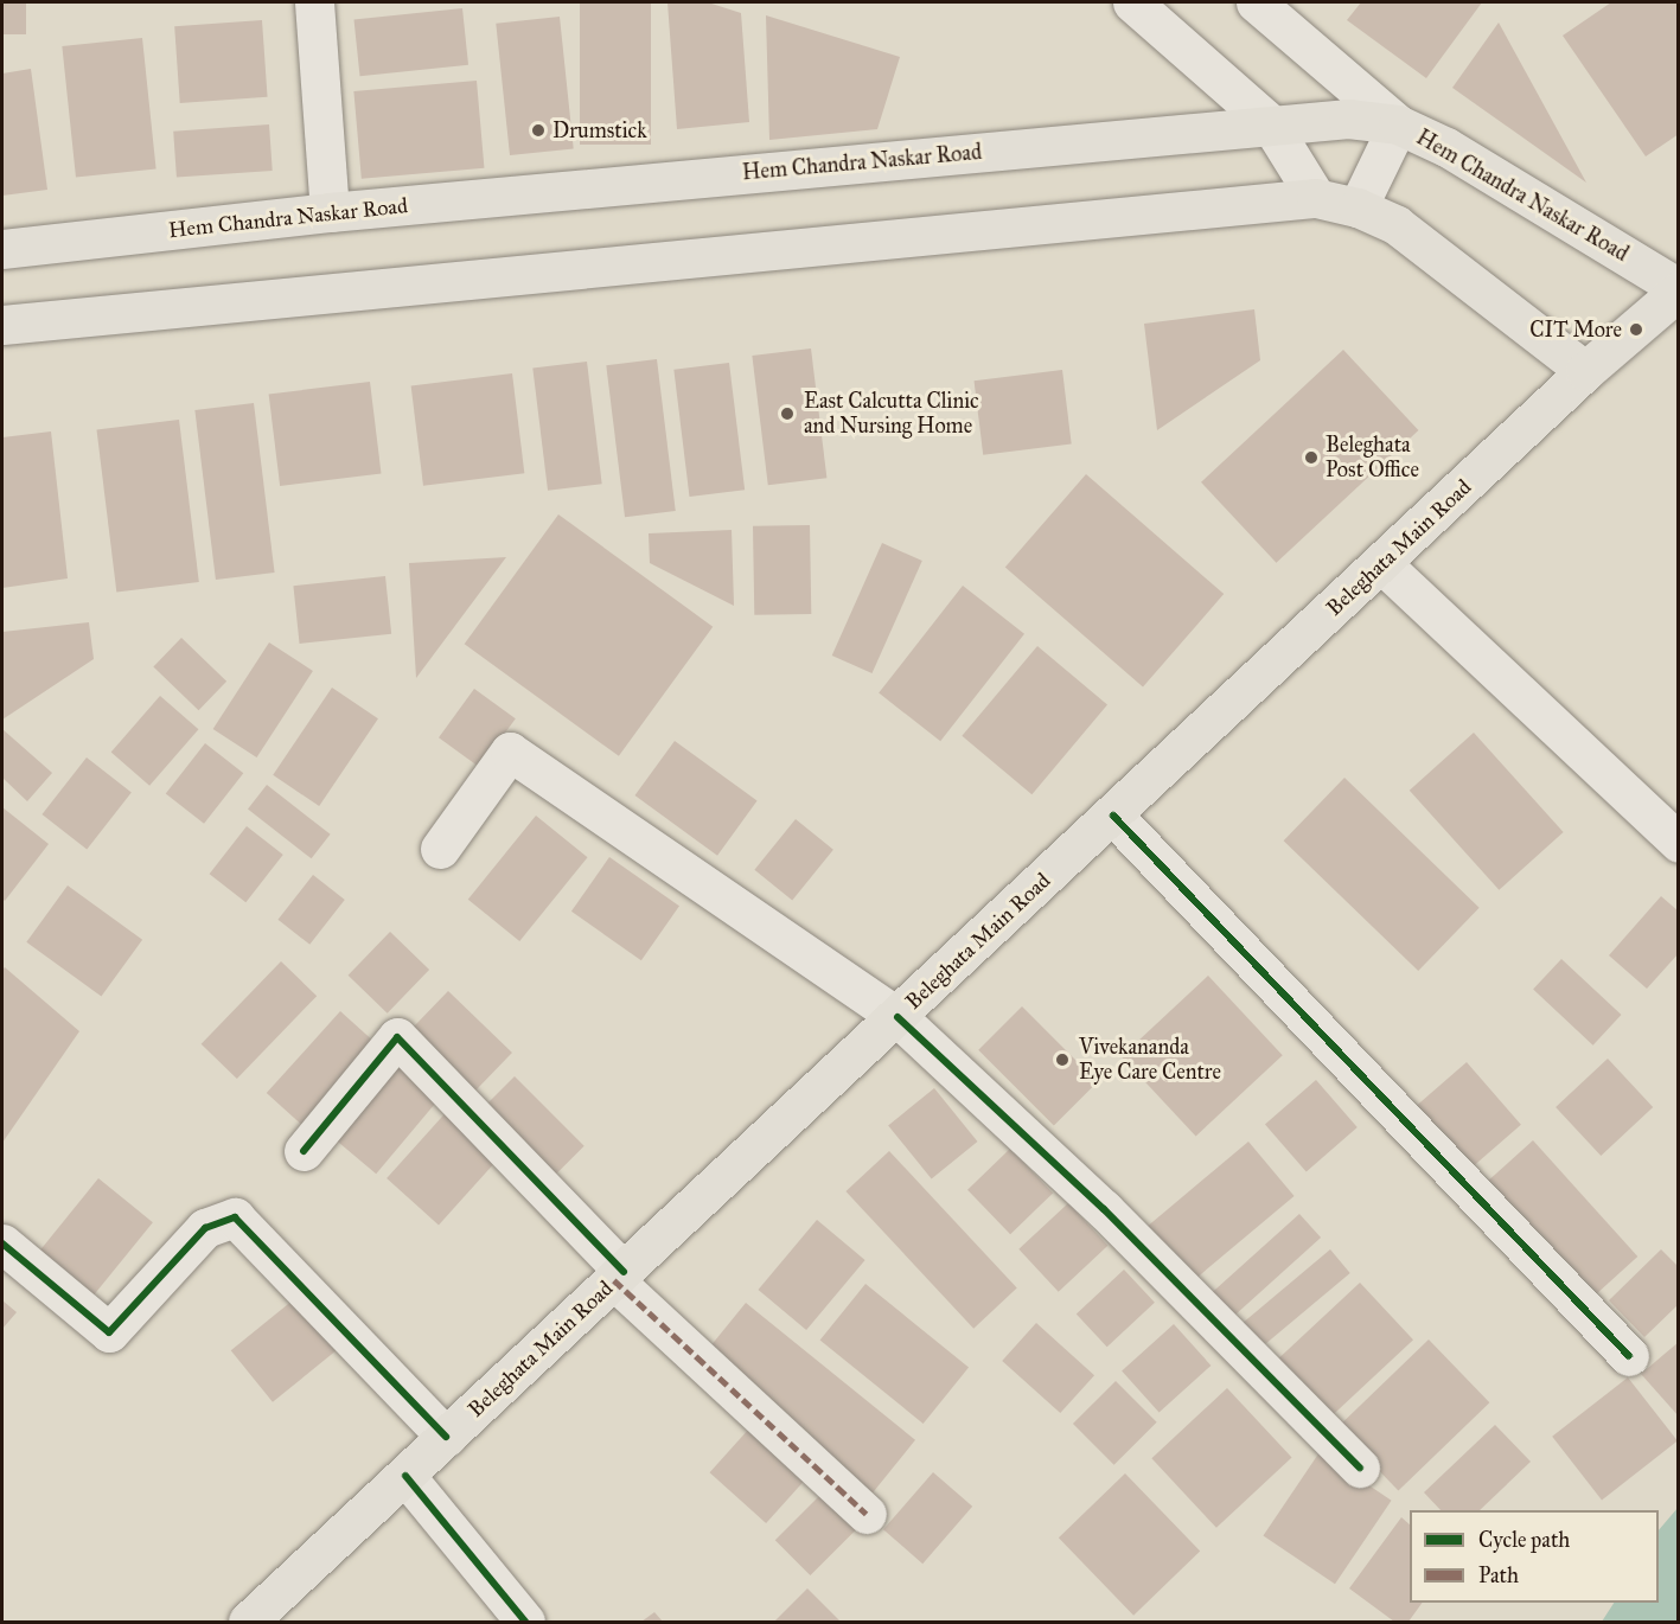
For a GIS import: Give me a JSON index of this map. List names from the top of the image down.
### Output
{
  "streets": {
    "main road": ["Hem Chandra Naskar Road", "Beleghata Main Road"]
  },
  "crossings": [
    ["Hem Chandra Naskar Road", "Beleghata Main Road"]
  ],
  "places": [
    "Drumstick",
    "CIT More",
    "East Calcutta Clinic and Nursing Home",
    "Beleghata Post Office",
    "Vivekananda Eye Care Centre"
  ],
  "legend": ["Cycle path", "Path"]
}
